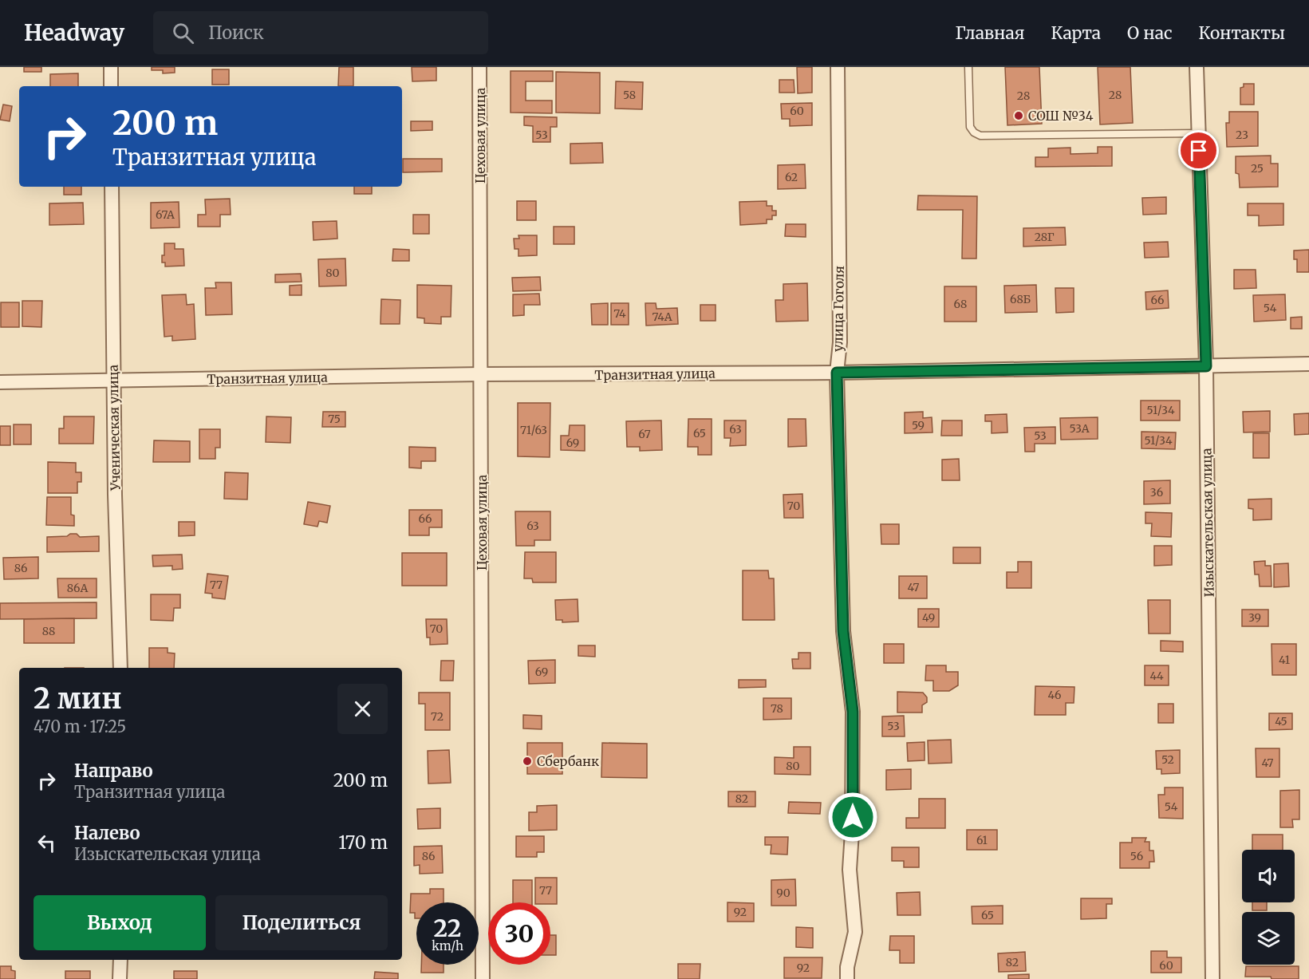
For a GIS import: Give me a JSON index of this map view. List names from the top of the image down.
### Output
{
  "streets": {
    "street": [
      "Цеховая улица",
      "улица Гоголя",
      "Транзитная улица",
      "Ученическая улица",
      "Изыскательская улица"
    ]
  },
  "crossings": [
    ["Цеховая улица", "Транзитная улица"],
    ["улица Гоголя", "Транзитная улица"],
    ["Транзитная улица", "Ученическая улица"],
    ["Транзитная улица", "Изыскательская улица"]
  ],
  "places": ["СОШ №34", "Сбербанк"],
  "house_numbers": [
    "58",
    "28",
    "28",
    "60",
    "53",
    "23",
    "25",
    "62",
    "67А",
    "28Г",
    "80",
    "68Б",
    "66",
    "68",
    "54",
    "74",
    "74А",
    "51/34",
    "75",
    "59",
    "53А",
    "63",
    "71/63",
    "65",
    "67",
    "53",
    "51/34",
    "69",
    "36",
    "70",
    "66",
    "63",
    "86",
    "77",
    "47",
    "86А",
    "49",
    "39",
    "70",
    "88",
    "41",
    "69",
    "44",
    "46",
    "78",
    "72",
    "45",
    "53",
    "52",
    "47",
    "80",
    "82",
    "54",
    "61",
    "86",
    "56",
    "77",
    "90",
    "92",
    "65",
    "82",
    "60",
    "92"
  ],
  "page": {
    "header": "Headway",
    "search": "Поиск",
    "nav": [
      "Главная",
      "Карта",
      "О нас",
      "Контакты"
    ],
    "turn": ["200 m", "Транзитная улица"],
    "heading": ["2 мин", "470 m · 17:25"],
    "list": [
      {
        "name": "Направо",
        "note": "Транзитная улица",
        "value": "200 m"
      },
      {
        "name": "Налево",
        "note": "Изыскательская улица",
        "value": "170 m"
      }
    ],
    "buttons": ["Выход", "Поделиться"],
    "speed": "22 km/h",
    "limit": "30"
  }
}
